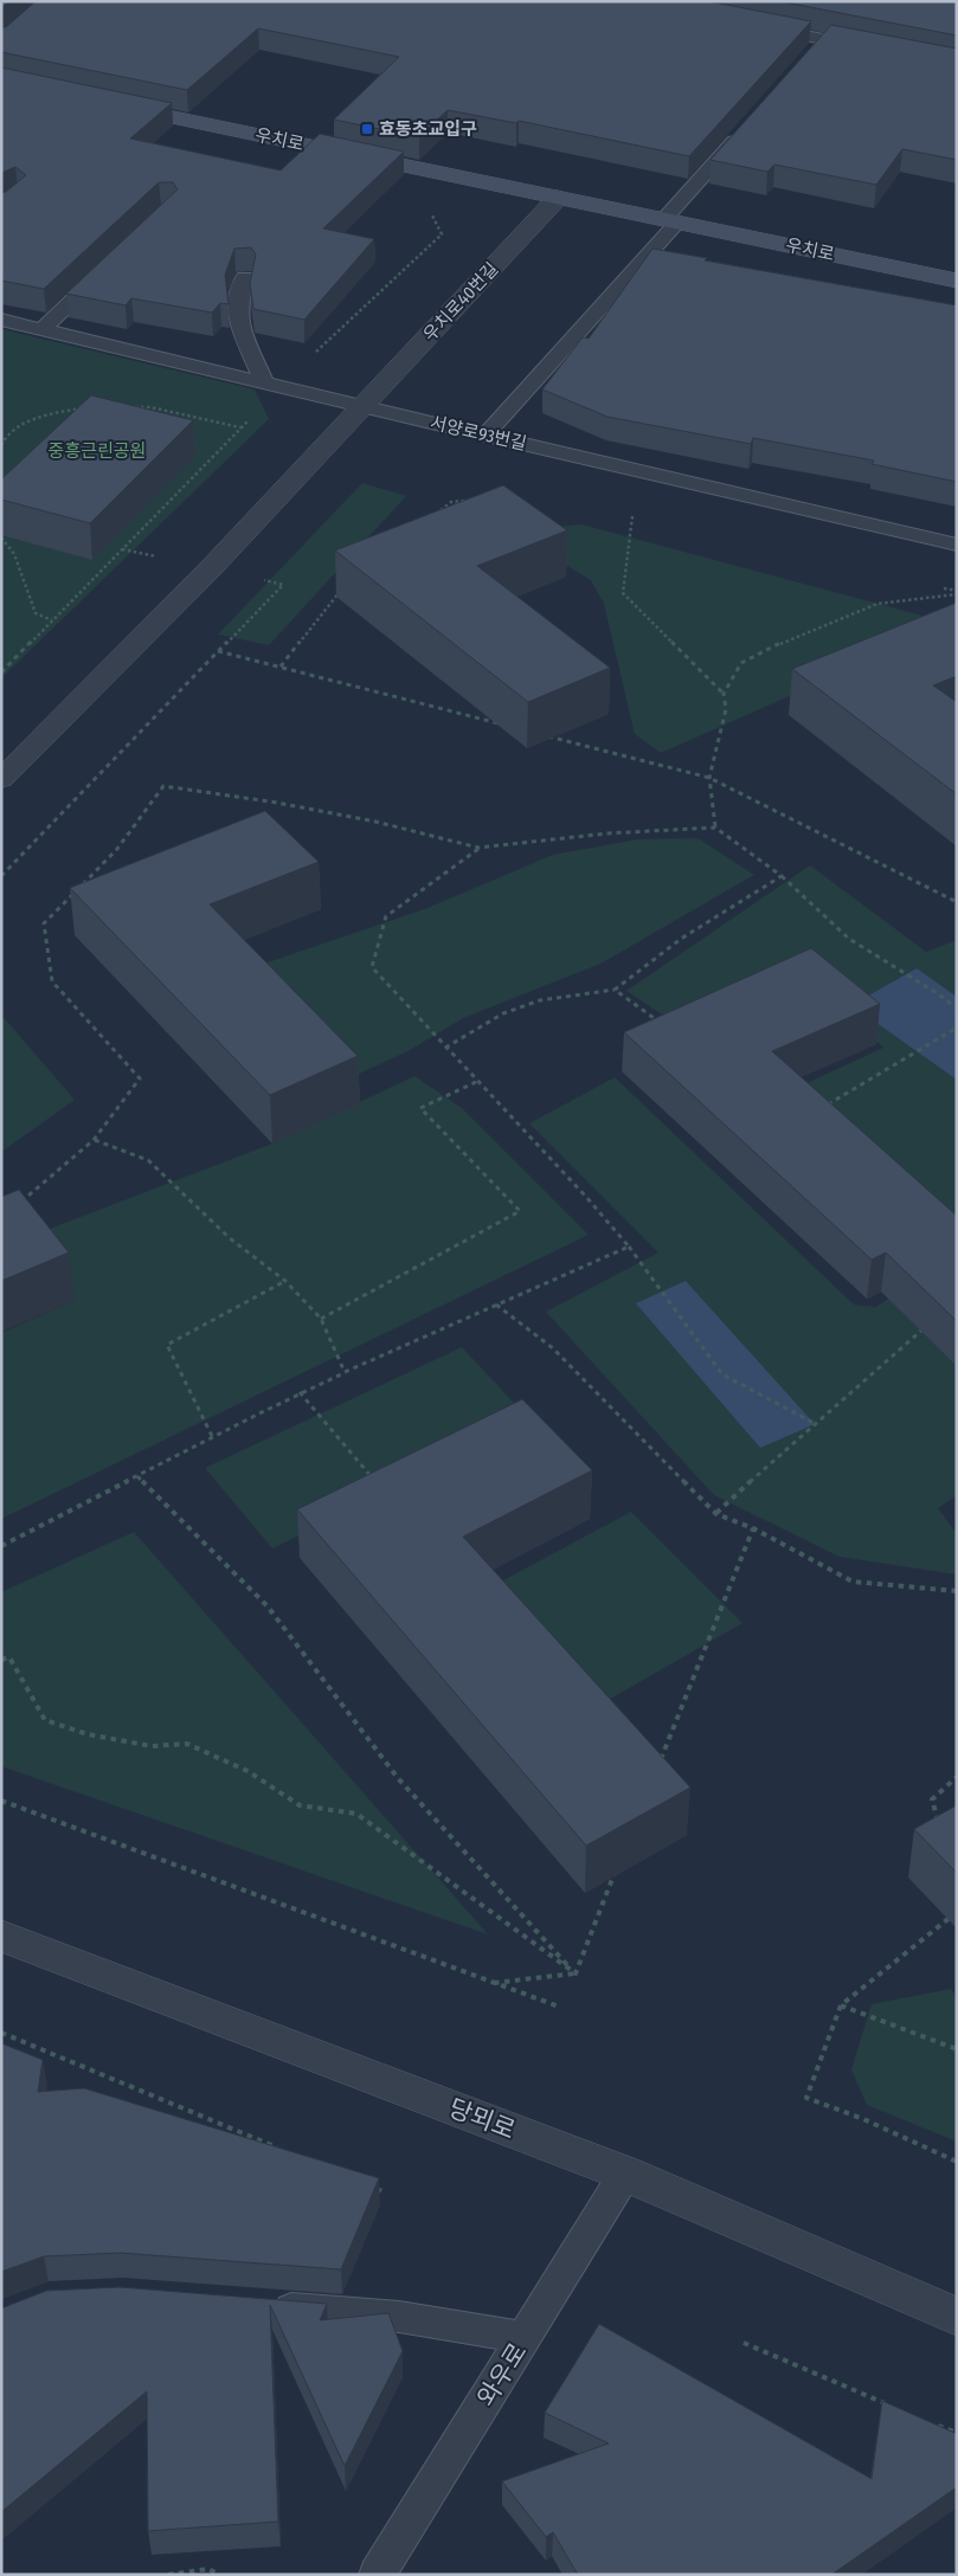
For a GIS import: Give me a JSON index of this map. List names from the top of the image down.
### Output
{
  "streets": {
    "main road": ["우치로"],
    "street": ["우치로40번길", "당뫼로"],
    "lane": ["서양로93번길", "와우로"]
  },
  "crossings": [
    ["우치로", "우치로40번길"],
    ["우치로40번길", "서양로93번길"],
    ["당뫼로", "와우로"]
  ],
  "parks": ["중흥근린공원"],
  "places": {
    "transit": ["효동초교입구"]
  }
}
